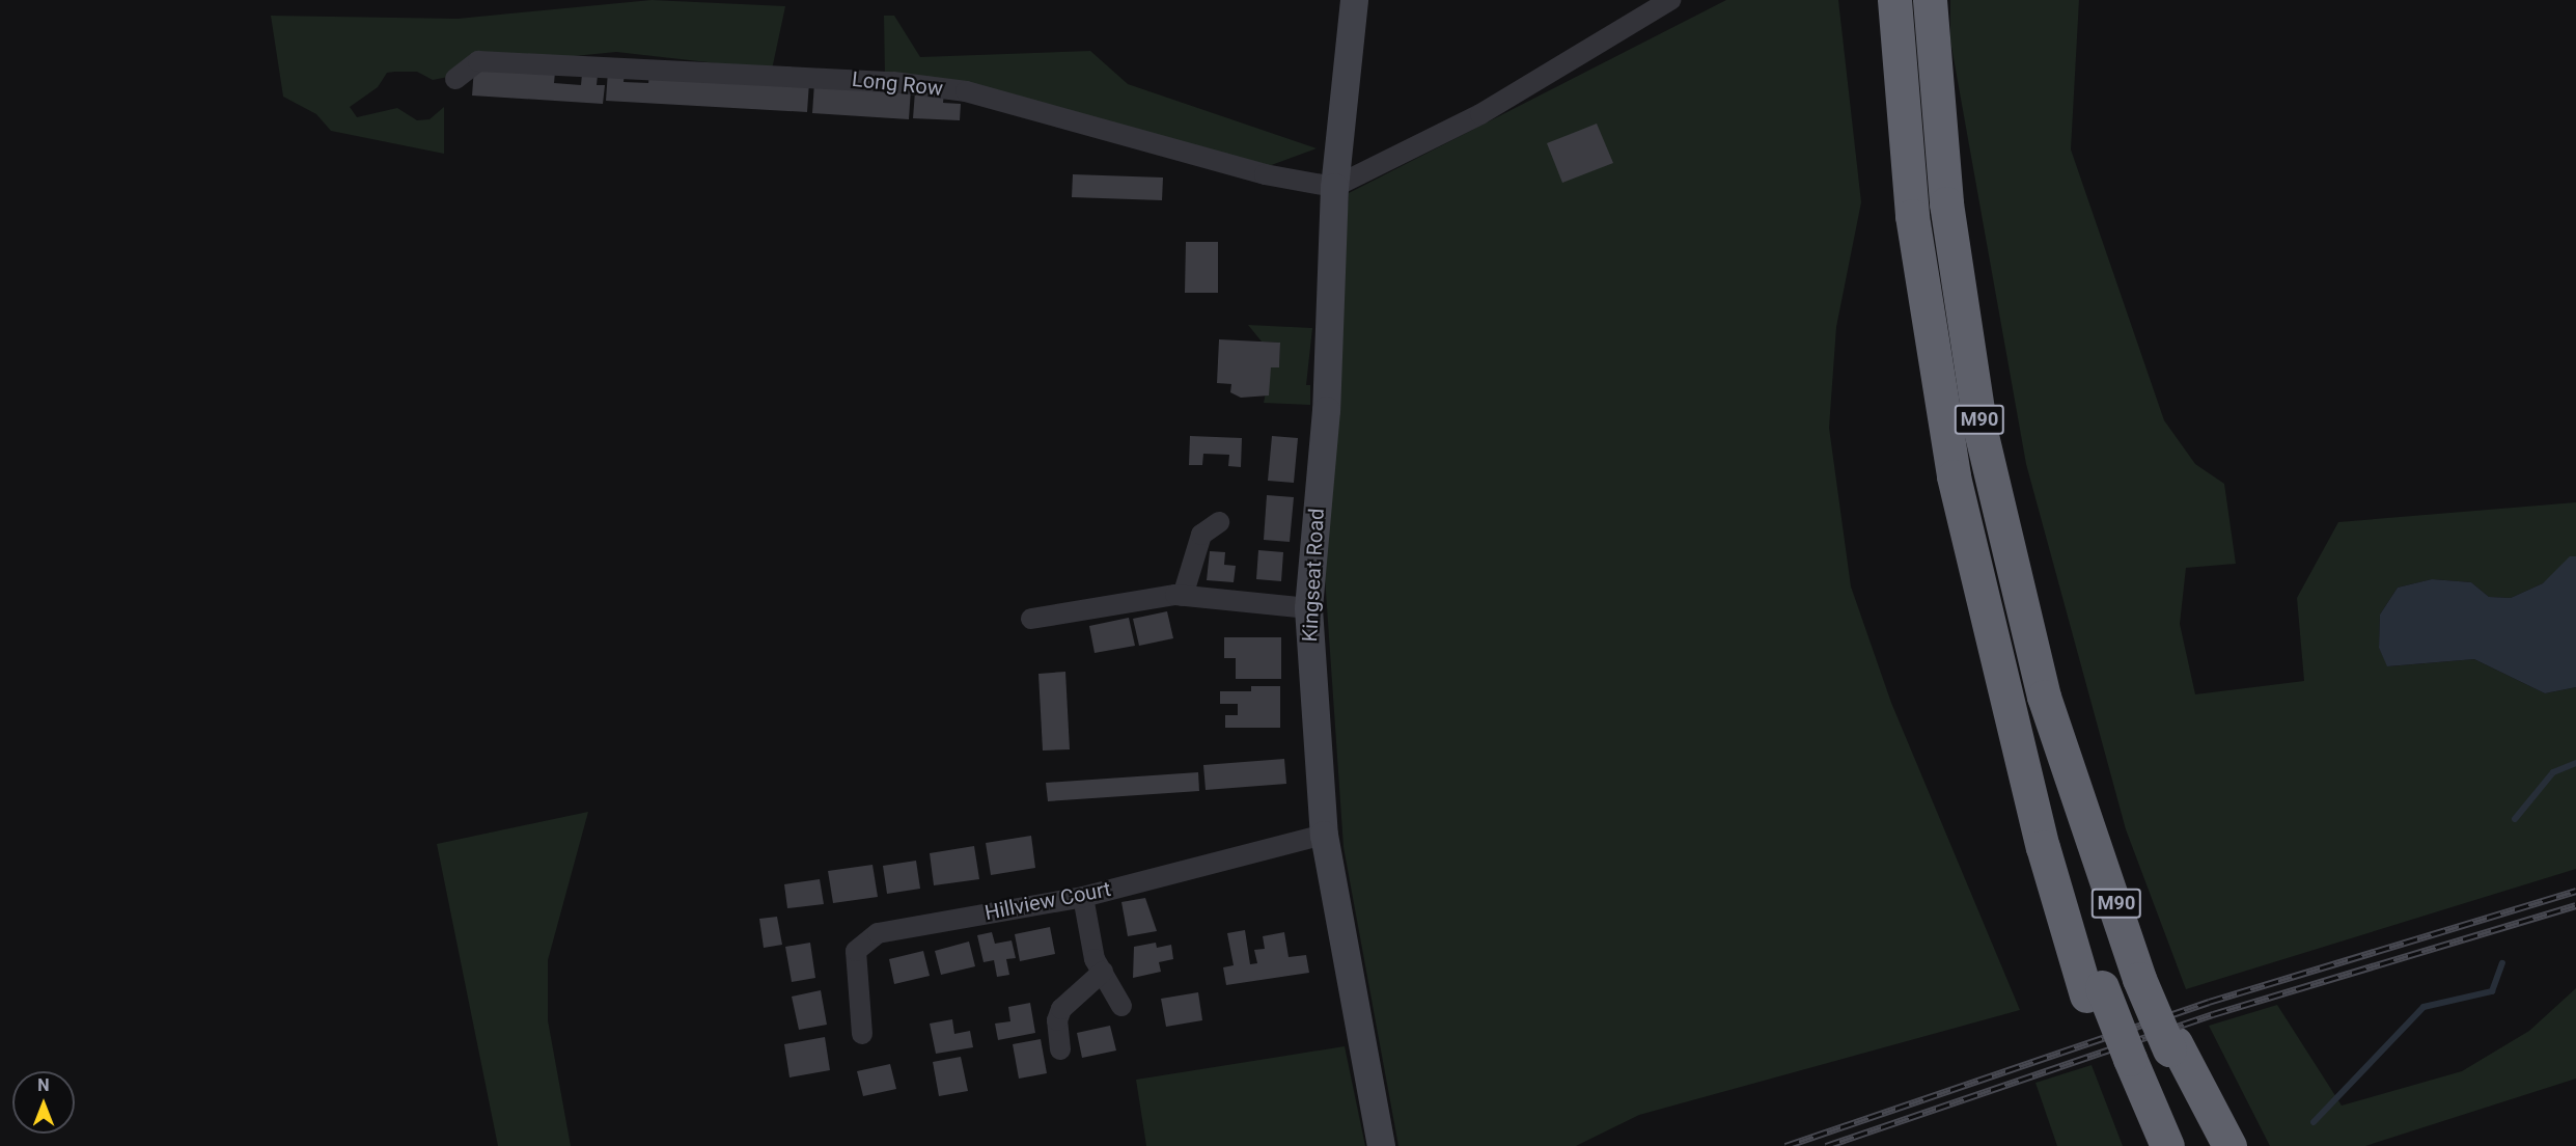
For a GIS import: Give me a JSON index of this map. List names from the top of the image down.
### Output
{
  "streets": {
    "highway": ["M90"],
    "street": ["Long Row", "Kingseat Road", "Hillview Court"]
  },
  "crossings": [
    ["Long Row", "Kingseat Road"],
    ["Kingseat Road", "Hillview Court"]
  ],
  "north": "top"
}
